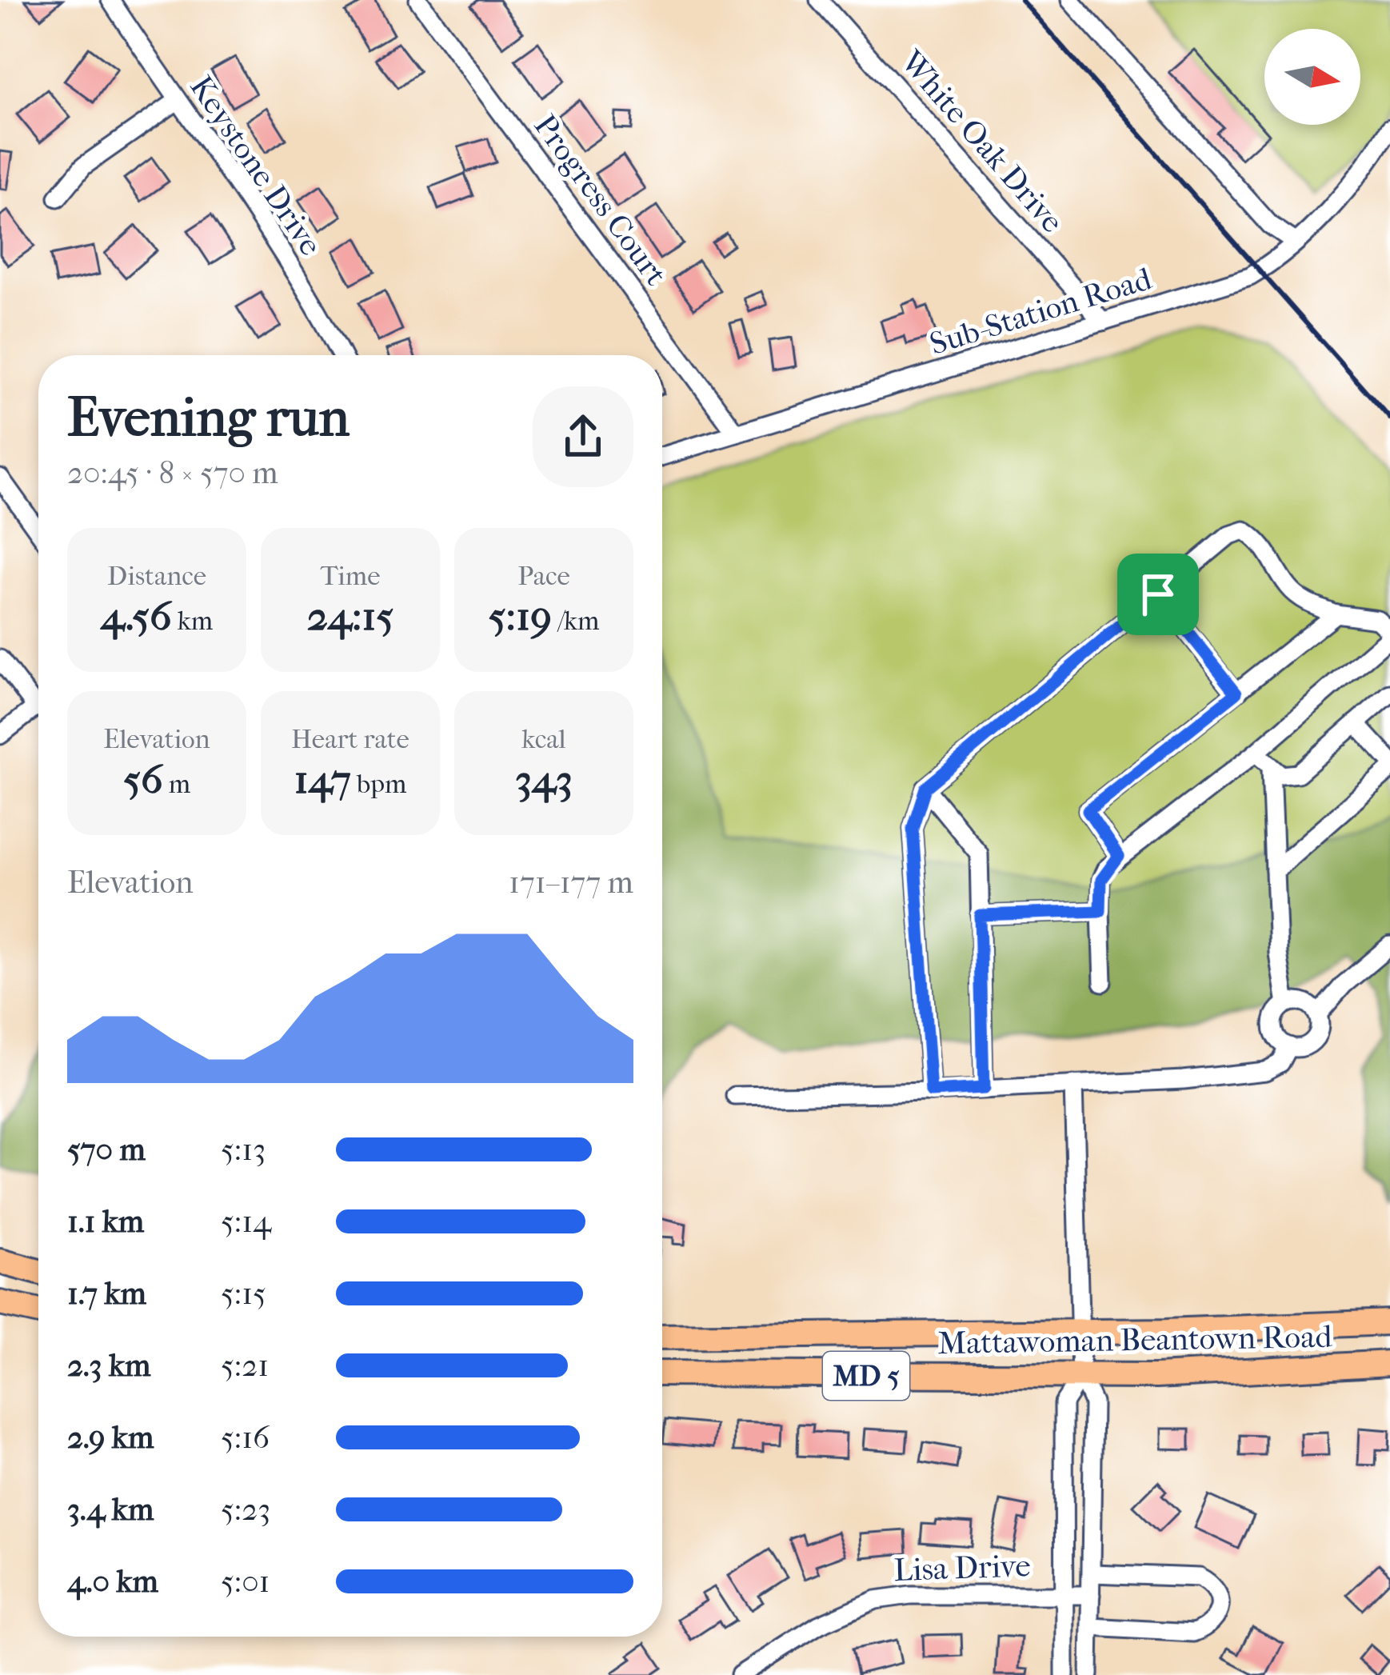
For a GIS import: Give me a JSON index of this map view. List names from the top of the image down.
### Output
{
  "streets": {
    "highway": ["Mattawoman Beantown Road", "MD 5"],
    "street": [
      "White Oak Drive",
      "Keystone Drive",
      "Progress Court",
      "Sub-Station Road",
      "Lisa Drive"
    ]
  },
  "crossings": [
    ["White Oak Drive", "Sub-Station Road"],
    ["Progress Court", "Sub-Station Road"]
  ],
  "north": "right",
  "page": {
    "heading": ["Evening run", "20:45 · 8 × 570 m"],
    "stats": [
      ["Distance", "4.56 km"],
      ["Time", "24:15"],
      ["Pace", "5:19 /km"],
      ["Elevation", "56 m"],
      ["Heart rate", "147 bpm"],
      ["kcal", "343"]
    ],
    "chart": ["Elevation", "171–177 m"],
    "list": [
      {
        "name": "570 m",
        "note": "5:13"
      },
      {
        "name": "1.1 km",
        "note": "5:14"
      },
      {
        "name": "1.7 km",
        "note": "5:15"
      },
      {
        "name": "2.3 km",
        "note": "5:21"
      },
      {
        "name": "2.9 km",
        "note": "5:16"
      },
      {
        "name": "3.4 km",
        "note": "5:23"
      },
      {
        "name": "4.0 km",
        "note": "5:01"
      }
    ]
  }
}
